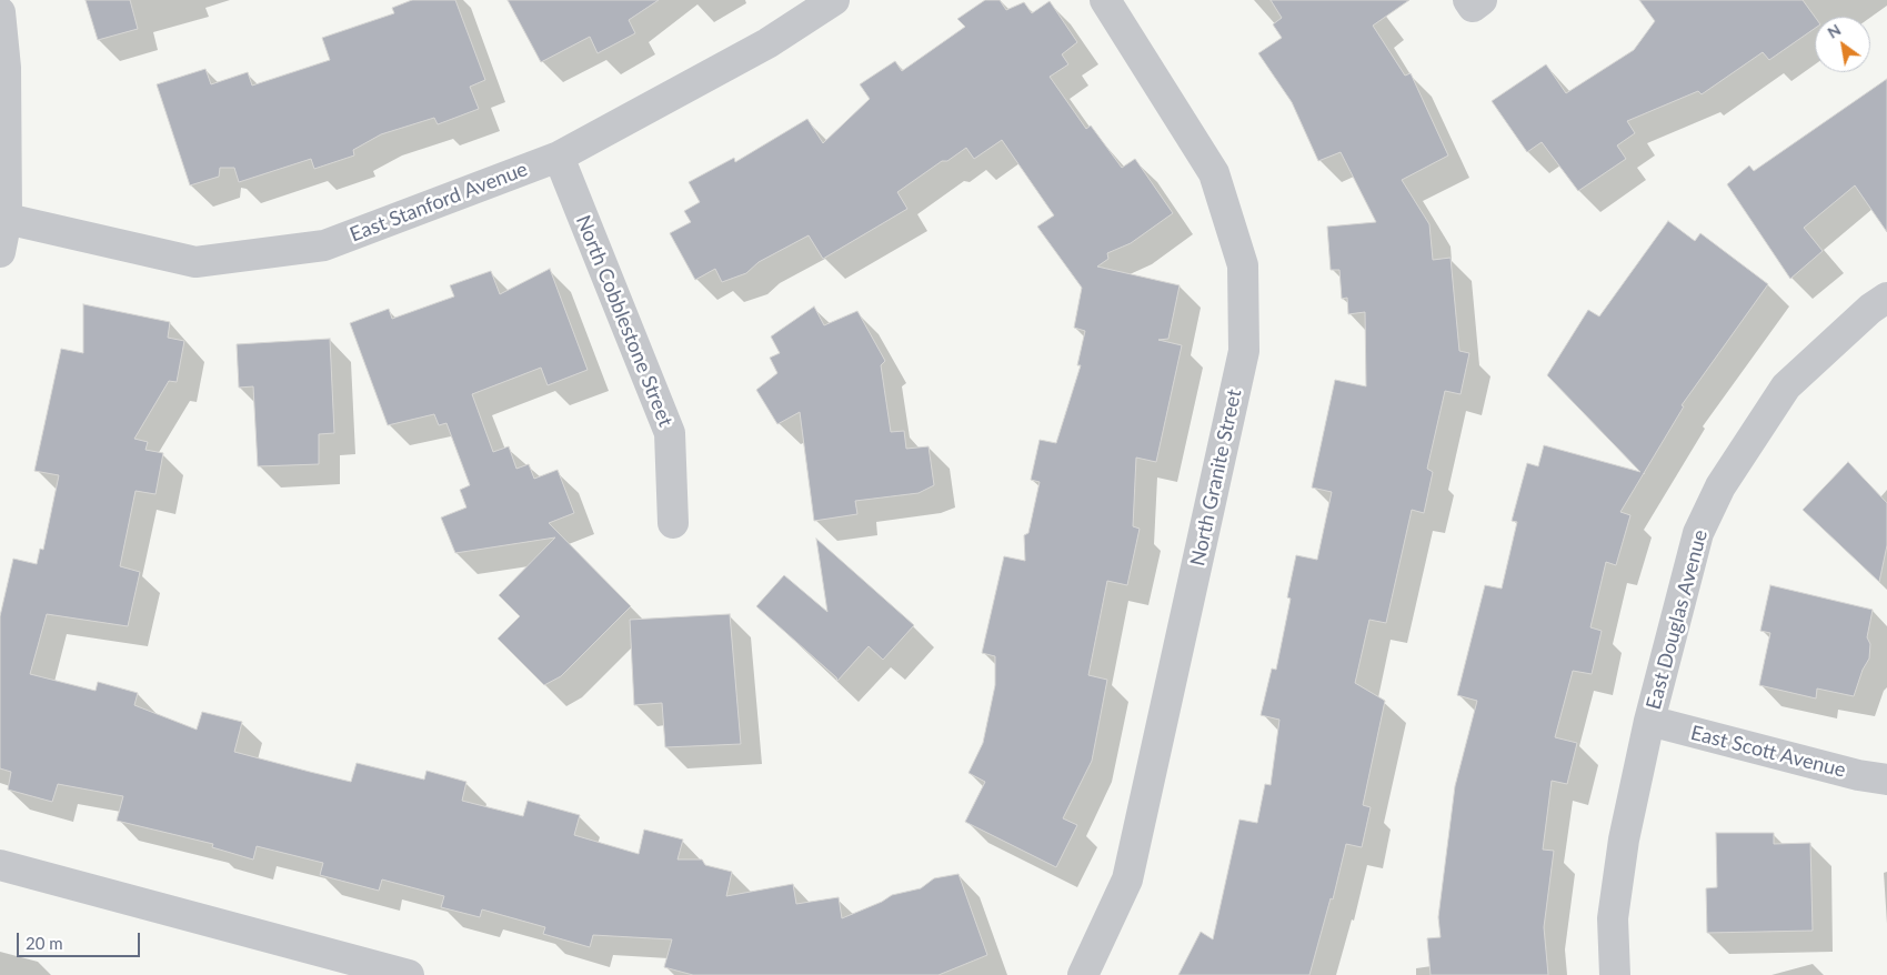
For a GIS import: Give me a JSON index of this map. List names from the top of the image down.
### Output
{
  "streets": {
    "street": [
      "East Stanford Avenue",
      "North Cobblestone Street",
      "North Granite Street",
      "East Douglas Avenue",
      "East Scott Avenue"
    ]
  },
  "crossings": [
    ["East Stanford Avenue", "North Cobblestone Street"],
    ["East Douglas Avenue", "East Scott Avenue"]
  ],
  "scale_bar": "20 m",
  "north": "top left"
}
